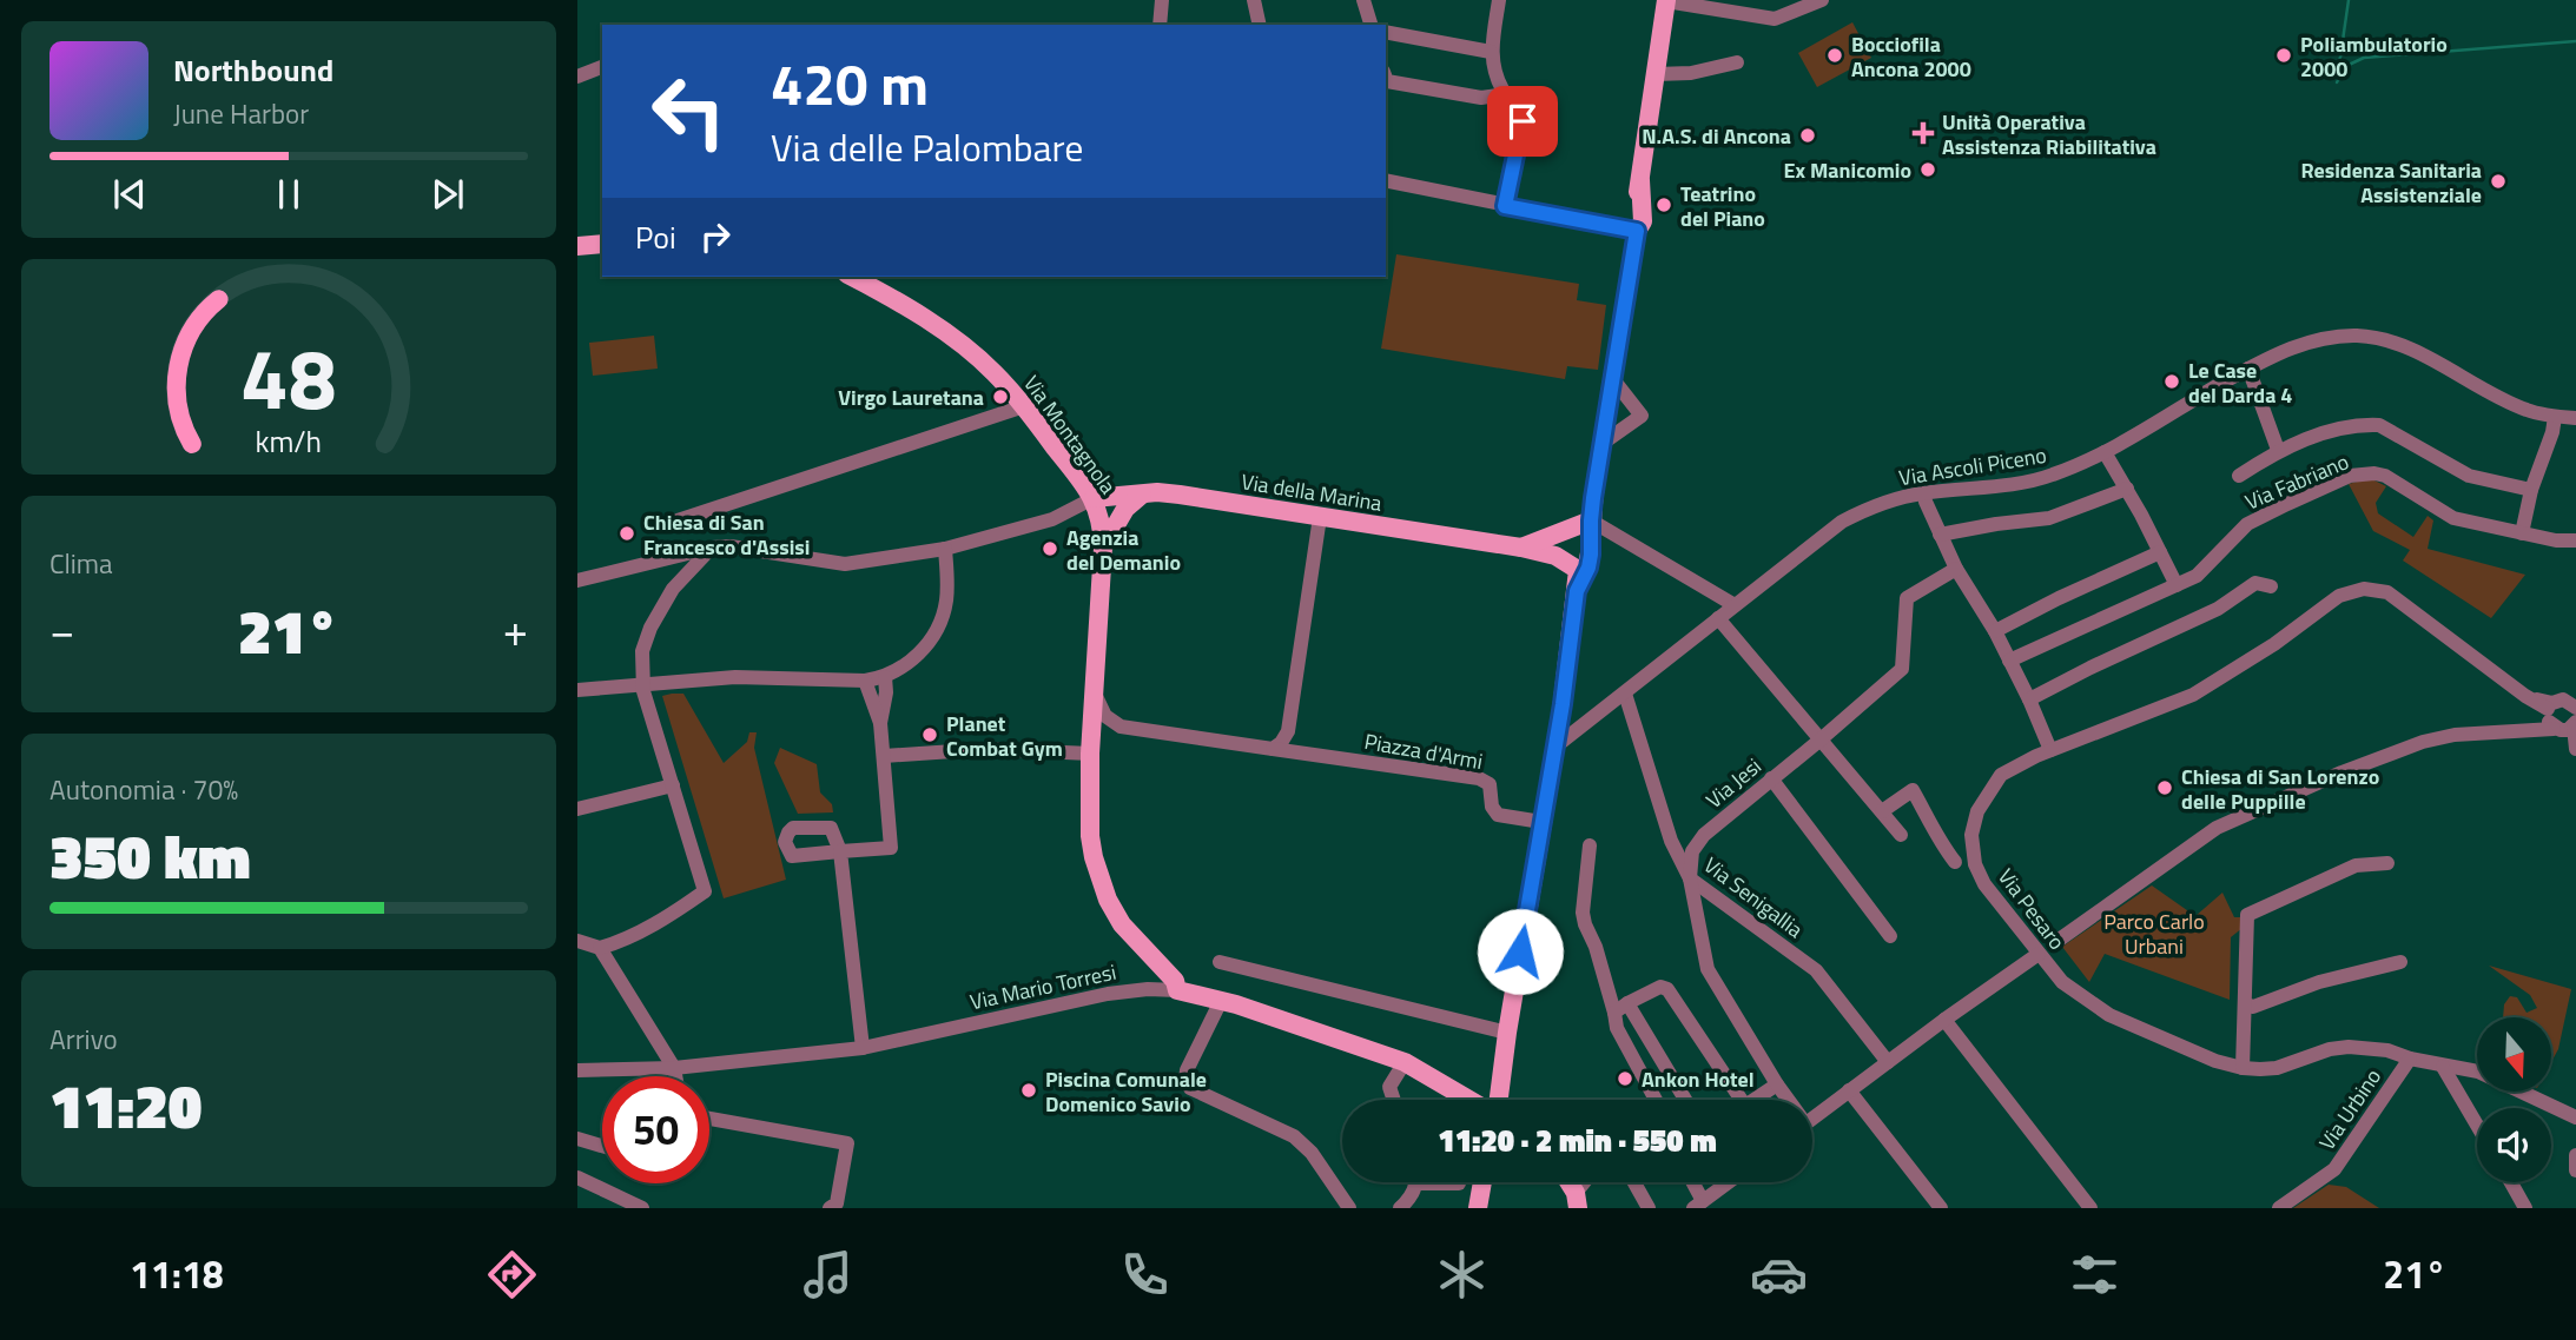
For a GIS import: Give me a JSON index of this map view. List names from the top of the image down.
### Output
{
  "streets": {
    "main road": ["Via Montagnola", "Via della Marina", "Via Mario Torresi"],
    "street": [
      "Via Ascoli Piceno",
      "Via Fabriano",
      "Piazza d'Armi",
      "Via Jesi",
      "Via Senigallia",
      "Via Pesaro",
      "Via Urbino"
    ]
  },
  "crossings": [
    ["Via Montagnola", "Via della Marina"],
    ["Via Montagnola", "Piazza d'Armi"],
    ["Via Montagnola", "Via Mario Torresi"],
    ["Via Ascoli Piceno", "Via Senigallia"],
    ["Via della Marina", "Piazza d'Armi"],
    ["Via Jesi", "Via Senigallia"],
    ["Via Pesaro", "Via Urbino"]
  ],
  "parks": ["Parco Carlo Urbani"],
  "places": {
    "other": [
      "Bocciofila Ancona 2000",
      "Poliambulatorio 2000",
      "N.A.S. di Ancona",
      "Ex Manicomio",
      "Residenza Sanitaria Assistenziale",
      "Teatrino del Piano",
      "Le Case del Darda 4",
      "Virgo Lauretana",
      "Chiesa di San Francesco d'Assisi",
      "Agenzia del Demanio",
      "Planet Combat Gym",
      "Chiesa di San Lorenzo delle Puppille",
      "Ankon Hotel",
      "Piscina Comunale Domenico Savio"
    ],
    "health": ["Unità Operativa Assistenza Riabilitativa"]
  },
  "north": "bottom",
  "page": {
    "turn": ["420 m", "Via delle Palombare"],
    "song": ["Northbound", "June Harbor"],
    "then": "Poi",
    "tile": [
      "Clima",
      ["Autonomia · 70%", "350 km"],
      ["Arrivo", "11:20"]
    ],
    "heat": ["−", "21°", "+"],
    "limit": "50",
    "trip": "11:20 · 2 min · 550 m",
    "tabs": ["11:18", "21°"],
    "gauge": ["48", "km/h"]
  }
}
